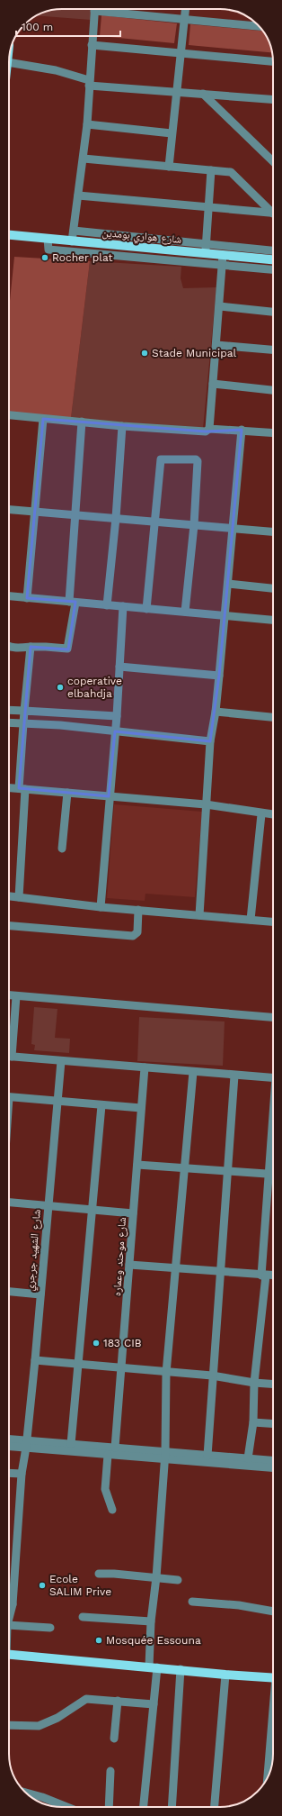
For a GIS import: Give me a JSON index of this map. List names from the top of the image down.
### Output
{
  "streets": {
    "main road": ["شارع هواري بومدين"],
    "street": ["شارع الشهيد جرجري", "شارع موحند وعماره"]
  },
  "places": [
    "Rocher plat",
    "Stade Municipal",
    "coperative elbahdja",
    "183 CIB",
    "Ecole SALIM Prive",
    "Mosquée Essouna"
  ],
  "scale_bar": "100 m"
}
